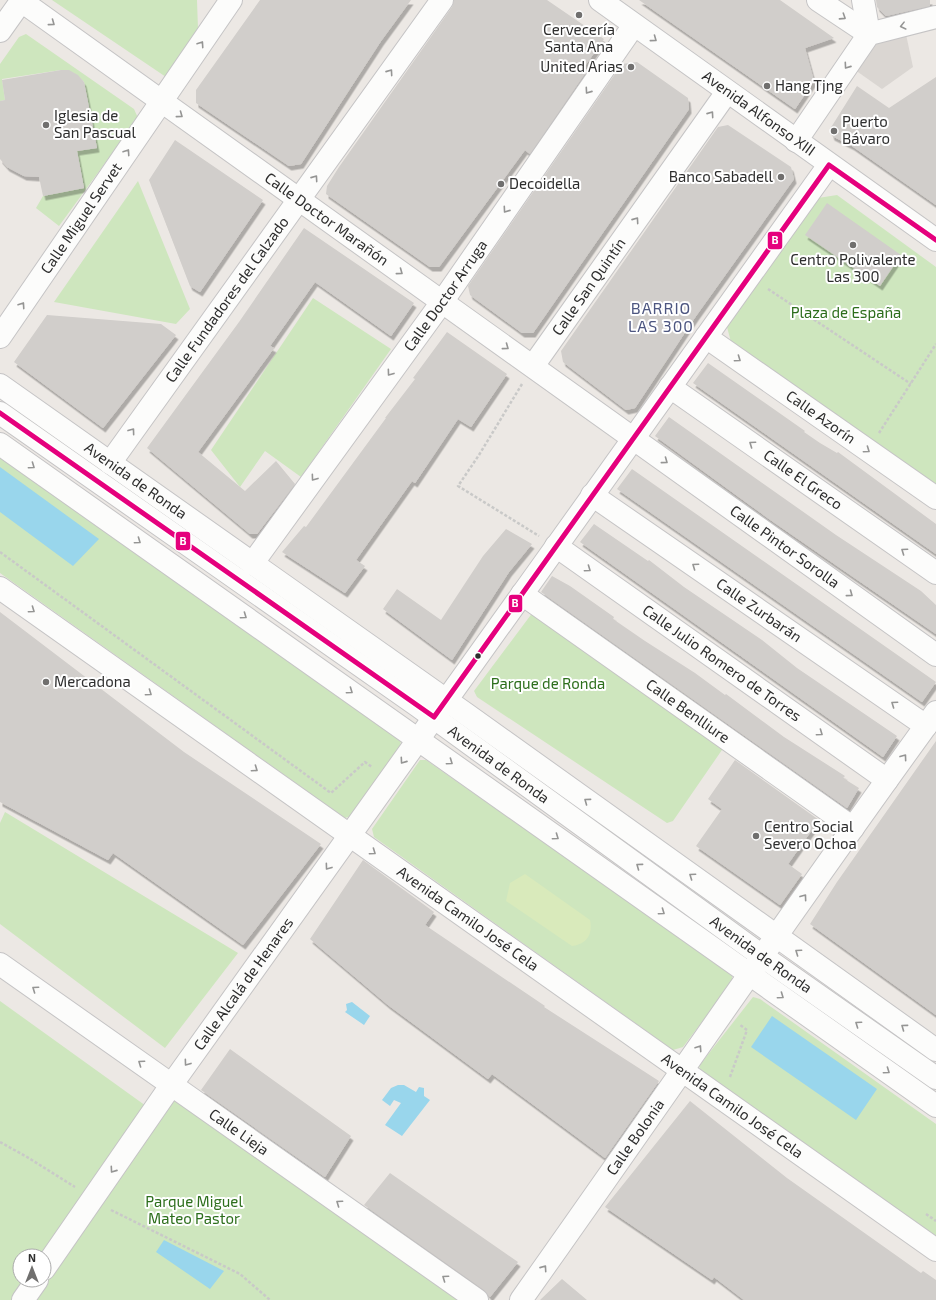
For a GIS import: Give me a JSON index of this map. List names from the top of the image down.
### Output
{
  "streets": {
    "street": [
      "Avenida Alfonso XIII",
      "Calle Miguel Servet",
      "Calle Doctor Marañón",
      "Calle San Quintín",
      "Calle Doctor Arruga",
      "Calle Fundadores del Calzado",
      "Calle Azorín",
      "Calle El Greco",
      "Avenida de Ronda",
      "Calle Pintor Sorolla",
      "Calle Zurbarán",
      "Calle Julio Romero de Torres",
      "Calle Benlliure",
      "Avenida Camilo José Cela",
      "Calle Alcalá de Henares",
      "Calle Lieja",
      "Calle Bolonia"
    ]
  },
  "crossings": [
    ["Avenida Alfonso XIII", "Calle San Quintín"],
    ["Avenida Alfonso XIII", "Calle Doctor Arruga"],
    ["Avenida Alfonso XIII", "Calle Alcalá de Henares"],
    ["Calle Miguel Servet", "Calle Doctor Marañón"],
    ["Calle Doctor Marañón", "Calle San Quintín"],
    ["Calle Doctor Marañón", "Calle Doctor Arruga"],
    ["Calle Doctor Marañón", "Calle Fundadores del Calzado"],
    ["Calle Doctor Marañón", "Calle Pintor Sorolla"],
    ["Calle Doctor Marañón", "Calle Alcalá de Henares"],
    ["Calle Doctor Arruga", "Avenida de Ronda"],
    ["Calle Fundadores del Calzado", "Avenida de Ronda"],
    ["Calle Azorín", "Calle Alcalá de Henares"],
    ["Calle El Greco", "Calle Alcalá de Henares"],
    ["Avenida de Ronda", "Calle Alcalá de Henares"],
    ["Avenida de Ronda", "Calle Bolonia"],
    ["Calle Pintor Sorolla", "Calle Alcalá de Henares"],
    ["Calle Zurbarán", "Calle Alcalá de Henares"],
    ["Calle Zurbarán", "Calle Bolonia"],
    ["Calle Julio Romero de Torres", "Calle Alcalá de Henares"],
    ["Calle Julio Romero de Torres", "Calle Bolonia"],
    ["Calle Benlliure", "Calle Alcalá de Henares"],
    ["Calle Benlliure", "Calle Bolonia"],
    ["Avenida Camilo José Cela", "Calle Alcalá de Henares"],
    ["Avenida Camilo José Cela", "Calle Bolonia"],
    ["Calle Alcalá de Henares", "Calle Lieja"]
  ],
  "one_way": [
    "Calle Miguel Servet",
    "Calle Doctor Marañón",
    "Calle San Quintín",
    "Calle Doctor Arruga",
    "Calle Fundadores del Calzado",
    "Calle Azorín",
    "Calle El Greco",
    "Calle Pintor Sorolla",
    "Calle Zurbarán",
    "Calle Julio Romero de Torres",
    "Avenida Camilo José Cela",
    "Calle Alcalá de Henares",
    "Calle Lieja",
    "Calle Bolonia"
  ],
  "districts": ["BARRIO LAS 300"],
  "parks": ["Plaza de España", "Parque de Ronda", "Parque Miguel Mateo Pastor"],
  "places": [
    "Cervecería Santa Ana",
    "United Arias",
    "Hang Tjng",
    "Iglesia de San Pascual",
    "Puerto Bávaro",
    "Banco Sabadell",
    "Decoidella",
    "Centro Polivalente Las 300",
    "Mercadona",
    "Centro Social Severo Ochoa"
  ],
  "lines": ["transit line B"],
  "north": "top"
}
